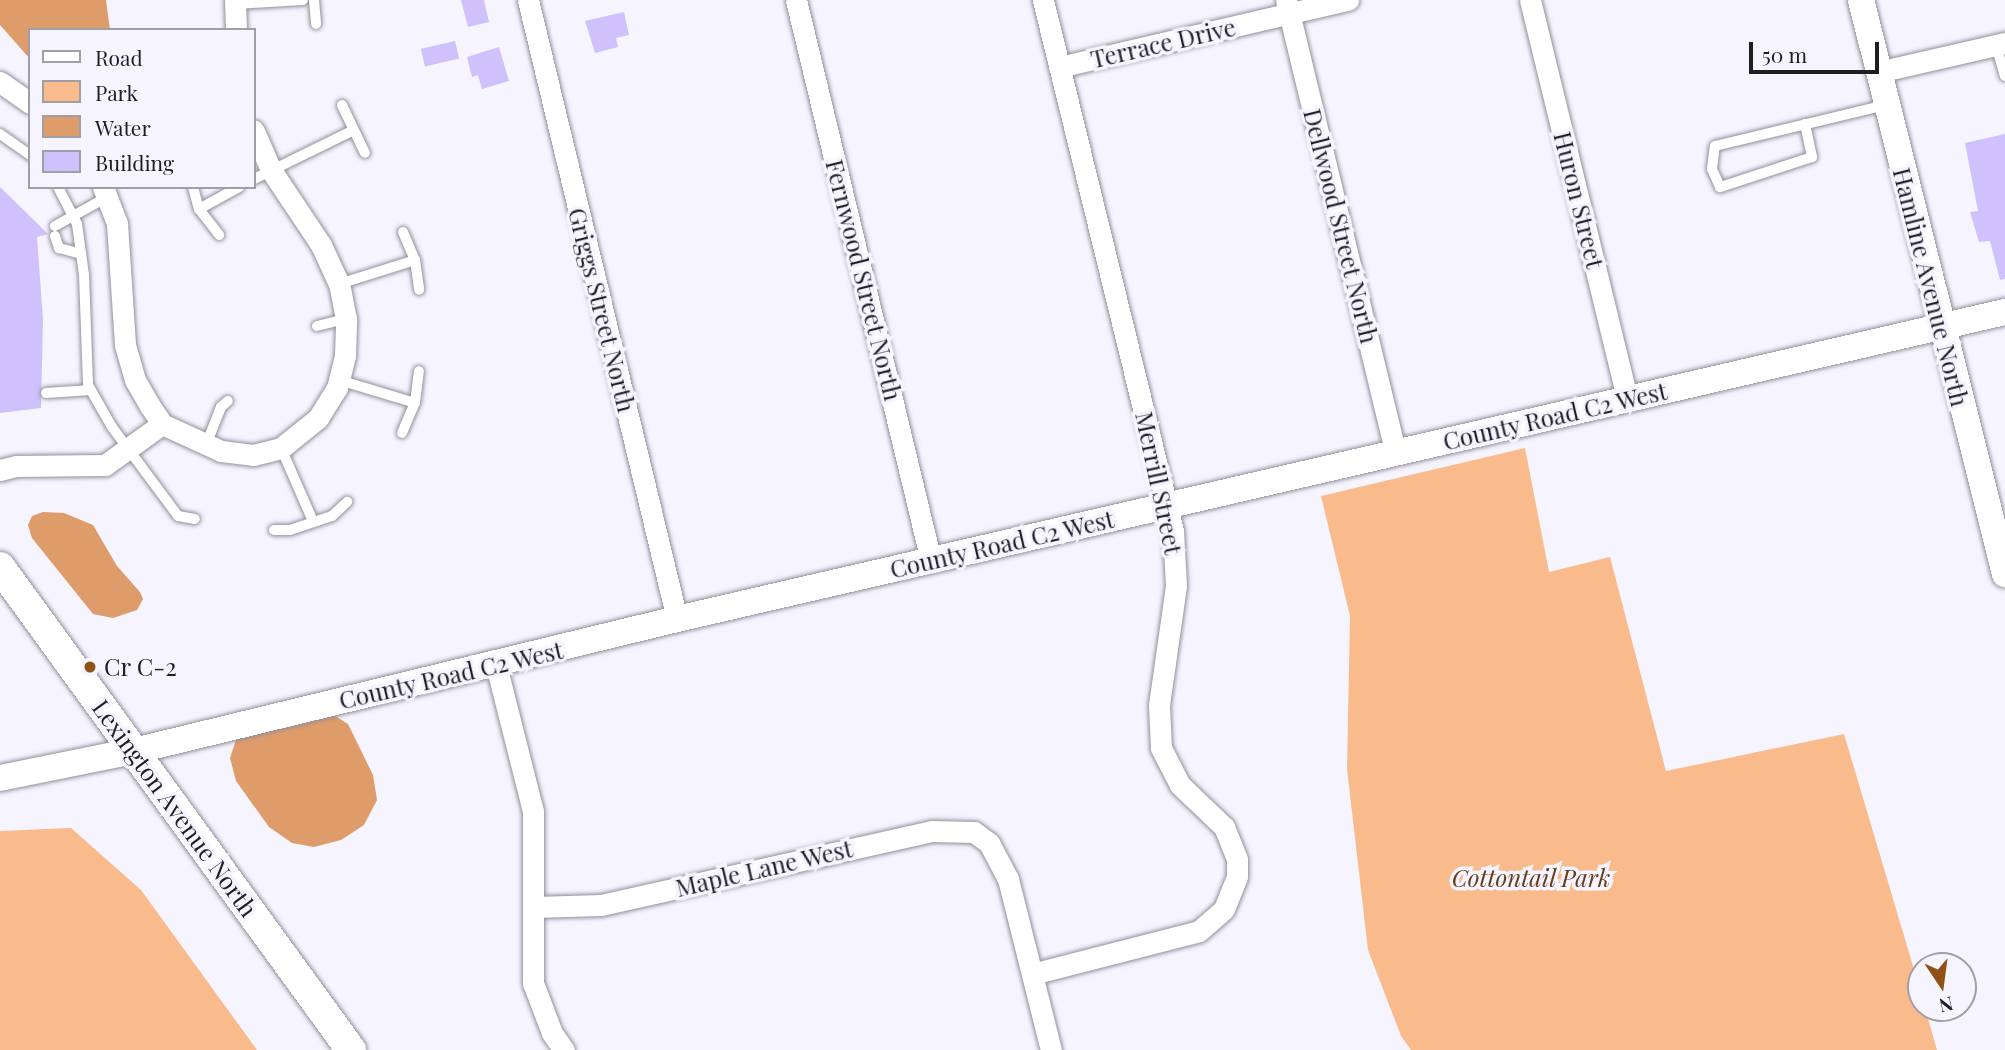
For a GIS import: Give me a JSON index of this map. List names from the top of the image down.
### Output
{
  "streets": {
    "main road": ["Lexington Avenue North"],
    "street": [
      "Terrace Drive",
      "Huron Street",
      "Dellwood Street North",
      "Fernwood Street North",
      "Hamline Avenue North",
      "Griggs Street North",
      "County Road C2 West",
      "Merrill Street",
      "Maple Lane West"
    ]
  },
  "crossings": [
    ["Terrace Drive", "Dellwood Street North"],
    ["Terrace Drive", "Merrill Street"],
    ["Huron Street", "County Road C2 West"],
    ["Dellwood Street North", "County Road C2 West"],
    ["Fernwood Street North", "County Road C2 West"],
    ["Hamline Avenue North", "County Road C2 West"],
    ["Griggs Street North", "County Road C2 West"],
    ["County Road C2 West", "Merrill Street"],
    ["County Road C2 West", "Lexington Avenue North"],
    ["Merrill Street", "Maple Lane West"]
  ],
  "parks": ["Cottontail Park"],
  "places": ["Cr C-2"],
  "legend": [
    "Road",
    "Park",
    "Water",
    "Building"
  ],
  "scale_bar": "50 m",
  "north": "bottom"
}
